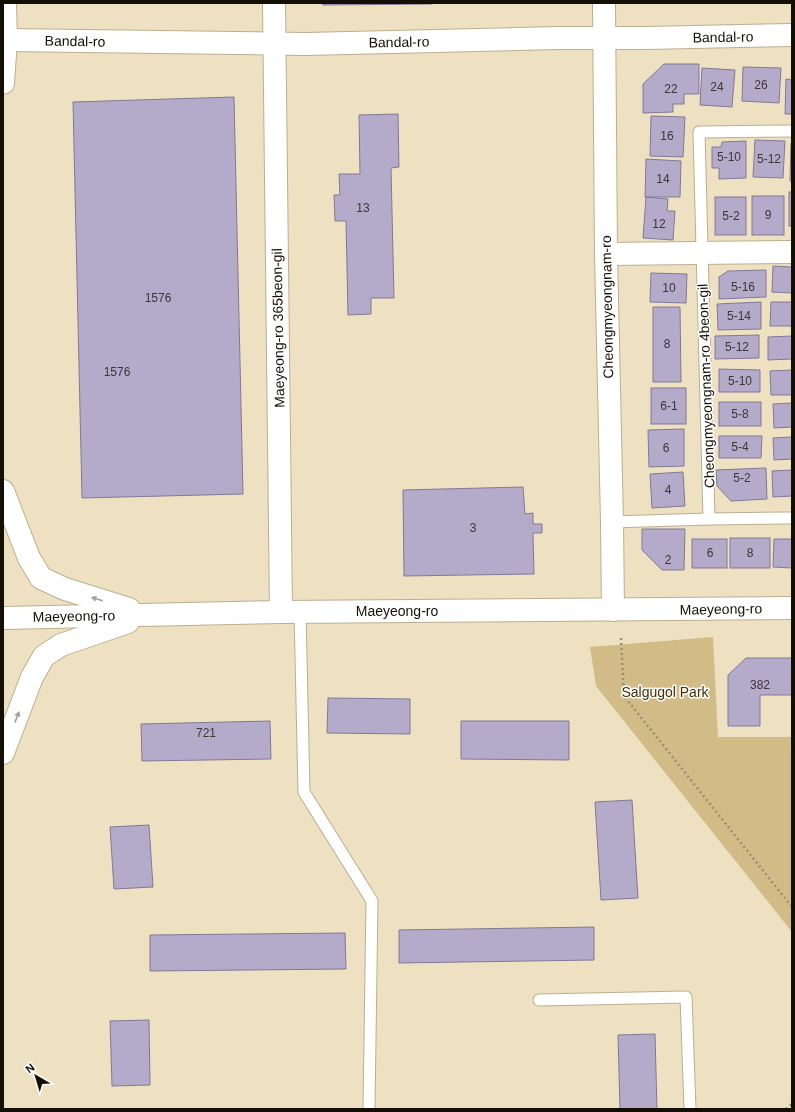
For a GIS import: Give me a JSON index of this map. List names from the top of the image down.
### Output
{
  "streets": {
    "street": [
      "Bandal-ro",
      "Cheongmyeongnam-ro",
      "Maeyeong-ro 365beon-gil",
      "Maeyeong-ro"
    ],
    "lane": ["Cheongmyeongnam-ro 4beon-gil"]
  },
  "crossings": [
    ["Bandal-ro", "Cheongmyeongnam-ro"],
    ["Bandal-ro", "Maeyeong-ro 365beon-gil"],
    ["Cheongmyeongnam-ro", "Maeyeong-ro"],
    ["Maeyeong-ro 365beon-gil", "Maeyeong-ro"]
  ],
  "parks": ["Salgugol Park"],
  "house_numbers": [
    "26",
    "24",
    "22",
    "16",
    "5-10",
    "5-12",
    "14",
    "13",
    "9",
    "5-2",
    "12",
    "5-16",
    "10",
    "1576",
    "5-14",
    "8",
    "5-12",
    "1576",
    "5-10",
    "6-1",
    "5-8",
    "5-4",
    "6",
    "5-2",
    "4",
    "3",
    "6",
    "8",
    "2",
    "382",
    "721"
  ],
  "north": "top left"
}
